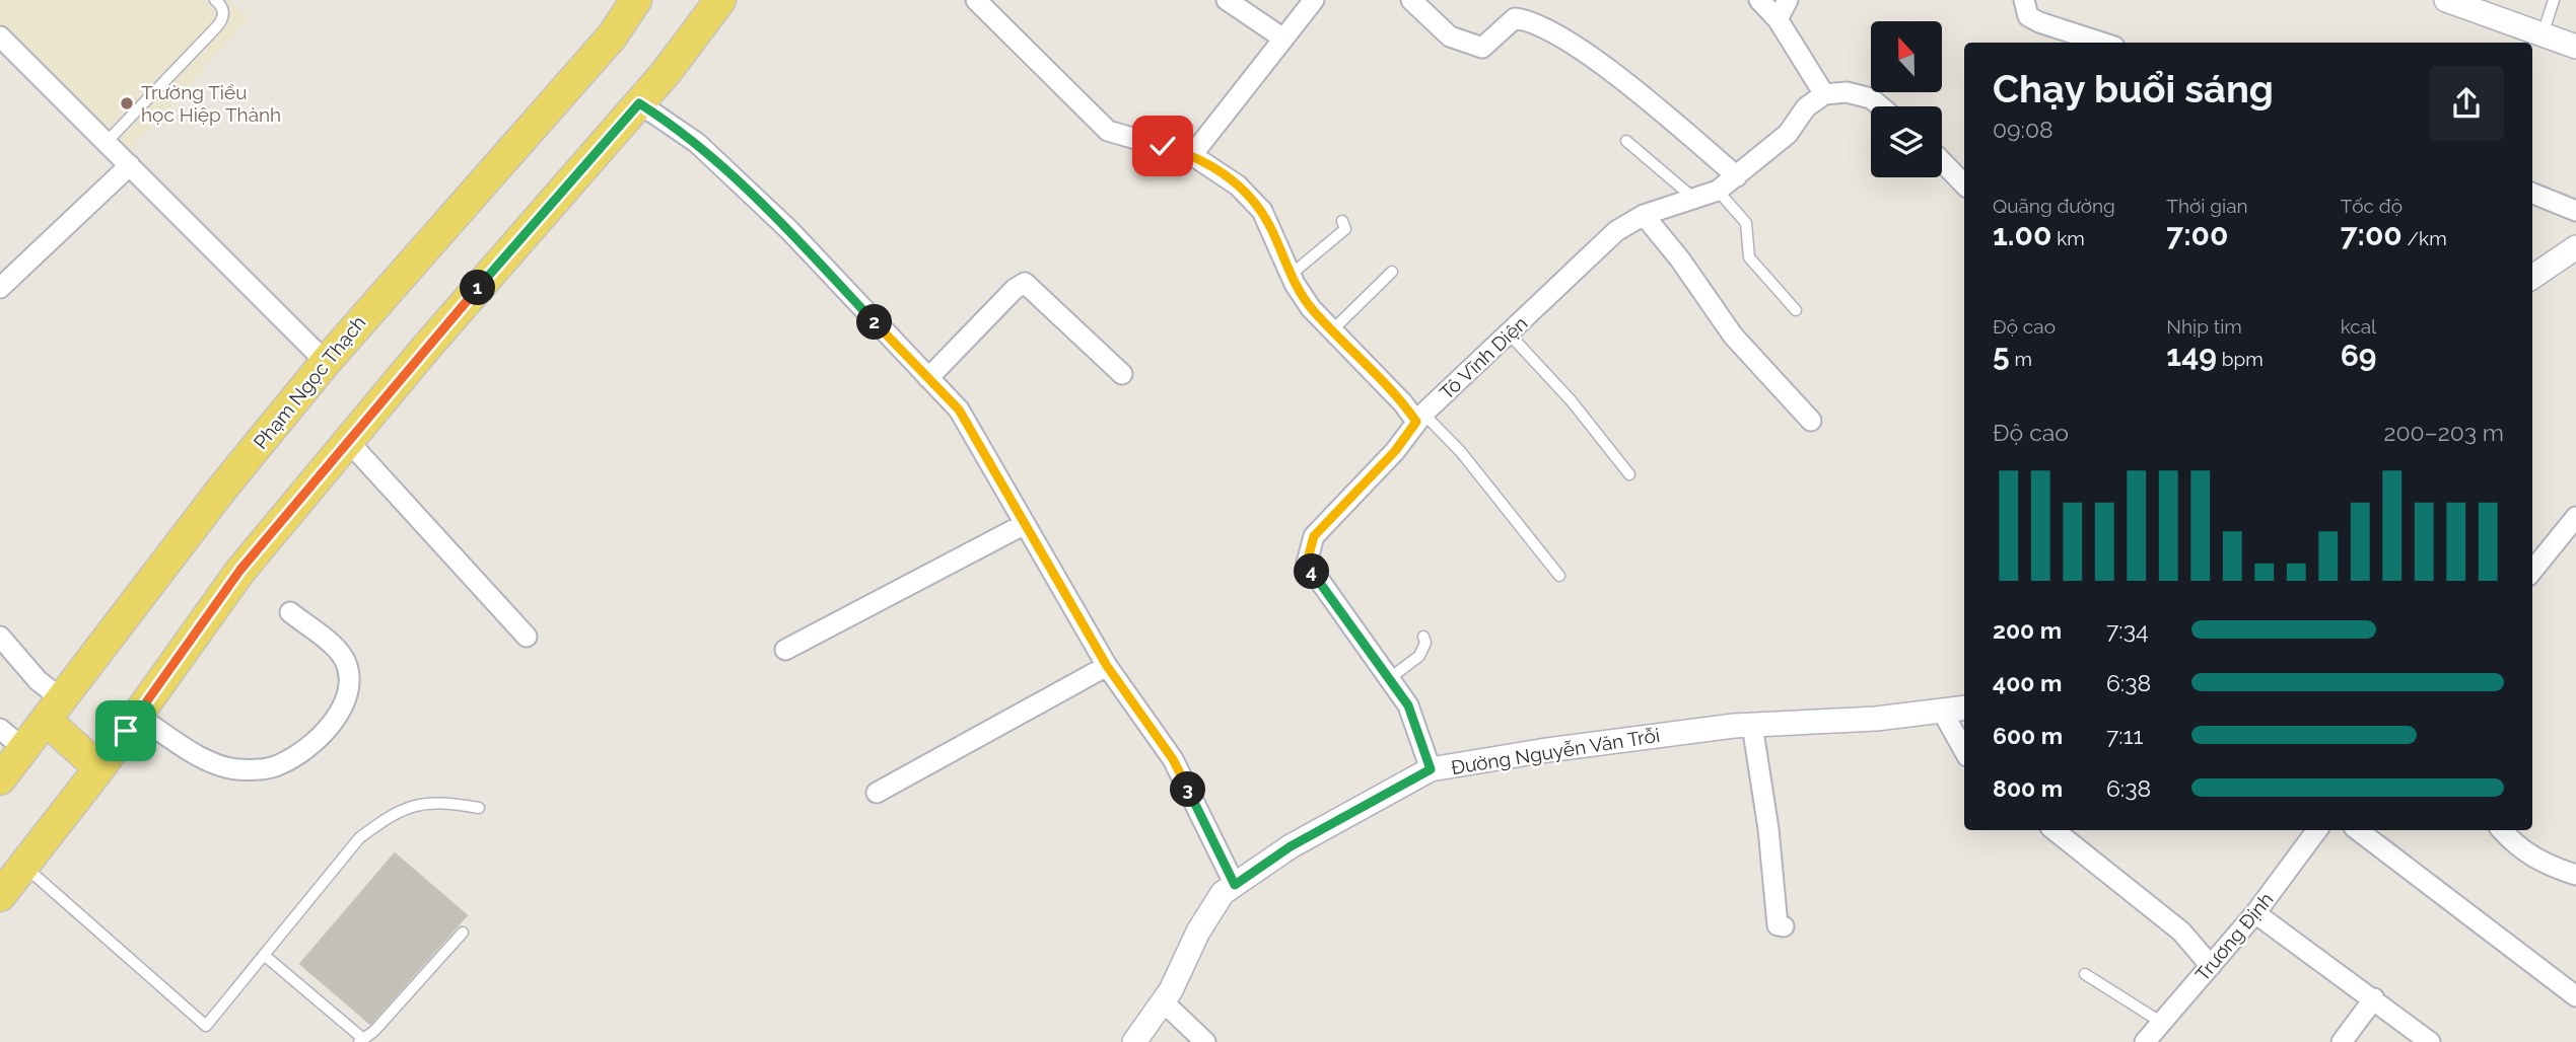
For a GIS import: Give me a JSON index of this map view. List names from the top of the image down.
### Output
{
  "streets": {
    "main road": ["Phạm Ngọc Thạch"],
    "street": ["Tô Vĩnh Diện", "Đường Nguyễn Văn Trỗi", "Trương Định"]
  },
  "crossings": [
    ["Tô Vĩnh Diện", "Đường Nguyễn Văn Trỗi"]
  ],
  "places": ["Trường Tiểu học Hiệp Thành"],
  "north": "top",
  "page": {
    "heading": ["Chạy buổi sáng", "09:08"],
    "stats": [
      ["Quãng đường", "1.00 km"],
      ["Thời gian", "7:00"],
      ["Tốc độ", "7:00 /km"],
      ["Độ cao", "5 m"],
      ["Nhịp tim", "149 bpm"],
      ["kcal", "69"]
    ],
    "pins": [
      "1",
      "2",
      "4",
      "3"
    ],
    "chart": ["Độ cao", "200–203 m"],
    "list": [
      {
        "name": "200 m",
        "note": "7:34"
      },
      {
        "name": "400 m",
        "note": "6:38"
      },
      {
        "name": "600 m",
        "note": "7:11"
      },
      {
        "name": "800 m",
        "note": "6:38"
      }
    ]
  }
}
